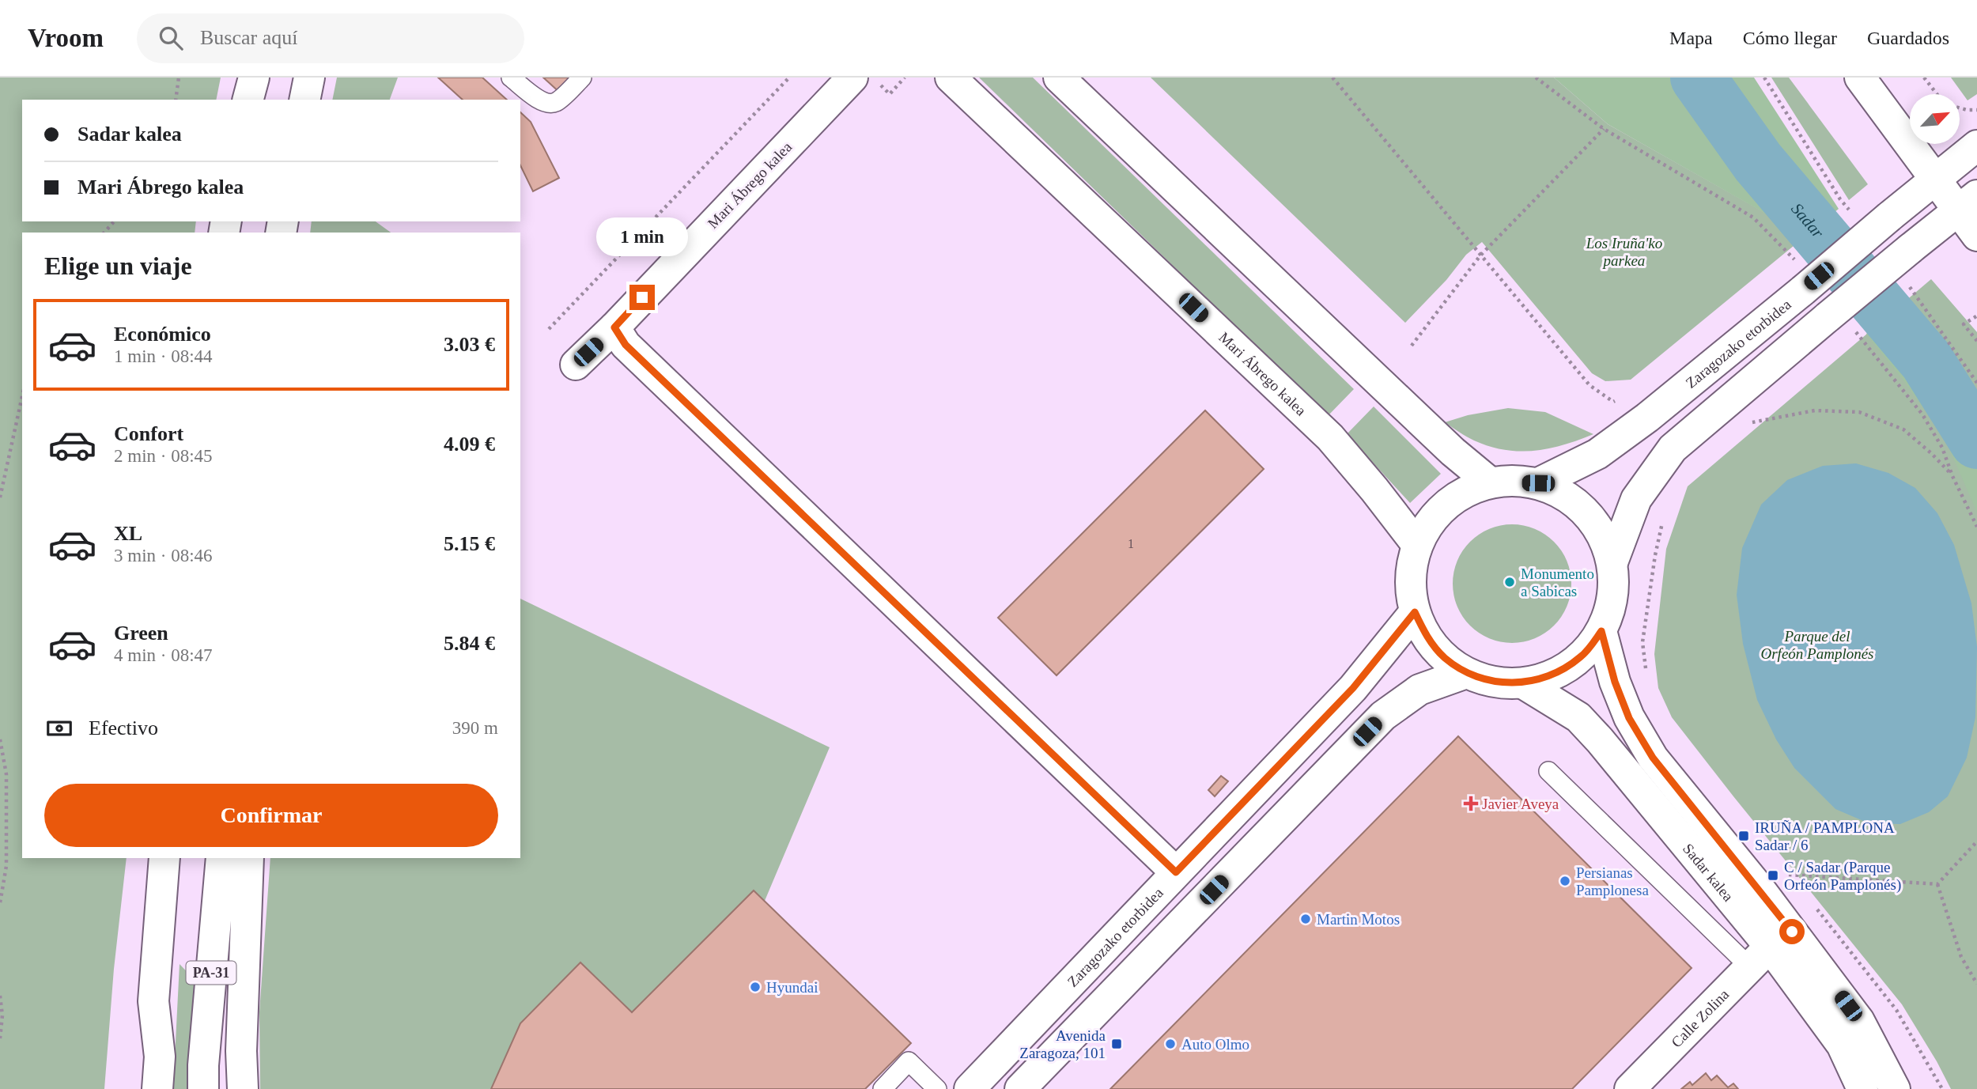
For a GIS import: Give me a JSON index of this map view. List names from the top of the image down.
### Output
{
  "streets": {
    "main road": [
      "Mari Ábrego kalea",
      "Zaragozako etorbidea",
      "Sadar kalea",
      "PA-31",
      "Calle Zolina"
    ]
  },
  "crossings": [
    ["Sadar kalea", "Calle Zolina"]
  ],
  "water": ["Sadar"],
  "parks": ["Los Iruña'ko parkea", "Parque del Orfeón Pamplonés"],
  "places": {
    "other": [
      "Monumento a Sabicas",
      "Persianas Pamplonesa",
      "Martin Motos",
      "Hyundai",
      "Auto Olmo"
    ],
    "health": ["Javier Aveya"],
    "transit": ["IRUÑA / PAMPLONA Sadar / 6", "C / Sadar (Parque Orfeón Pamplonés)", "Avenida Zaragoza, 101"]
  },
  "house_numbers": ["1"],
  "north": "top right",
  "page": {
    "header": "Vroom",
    "search": "Buscar aquí",
    "nav": ["Mapa", "Cómo llegar", "Guardados"],
    "banner": ["Sadar kalea", "Mari Ábrego kalea"],
    "bubble": "1 min",
    "heading": "Elige un viaje",
    "list": [
      {
        "name": "Económico",
        "note": "1 min · 08:44",
        "value": "3.03 €"
      },
      {
        "name": "Confort",
        "note": "2 min · 08:45",
        "value": "4.09 €"
      },
      {
        "name": "XL",
        "note": "3 min · 08:46",
        "value": "5.15 €"
      },
      {
        "name": "Green",
        "note": "4 min · 08:47",
        "value": "5.84 €"
      }
    ],
    "pay": ["Efectivo", "390 m"],
    "buttons": "Confirmar"
  }
}
